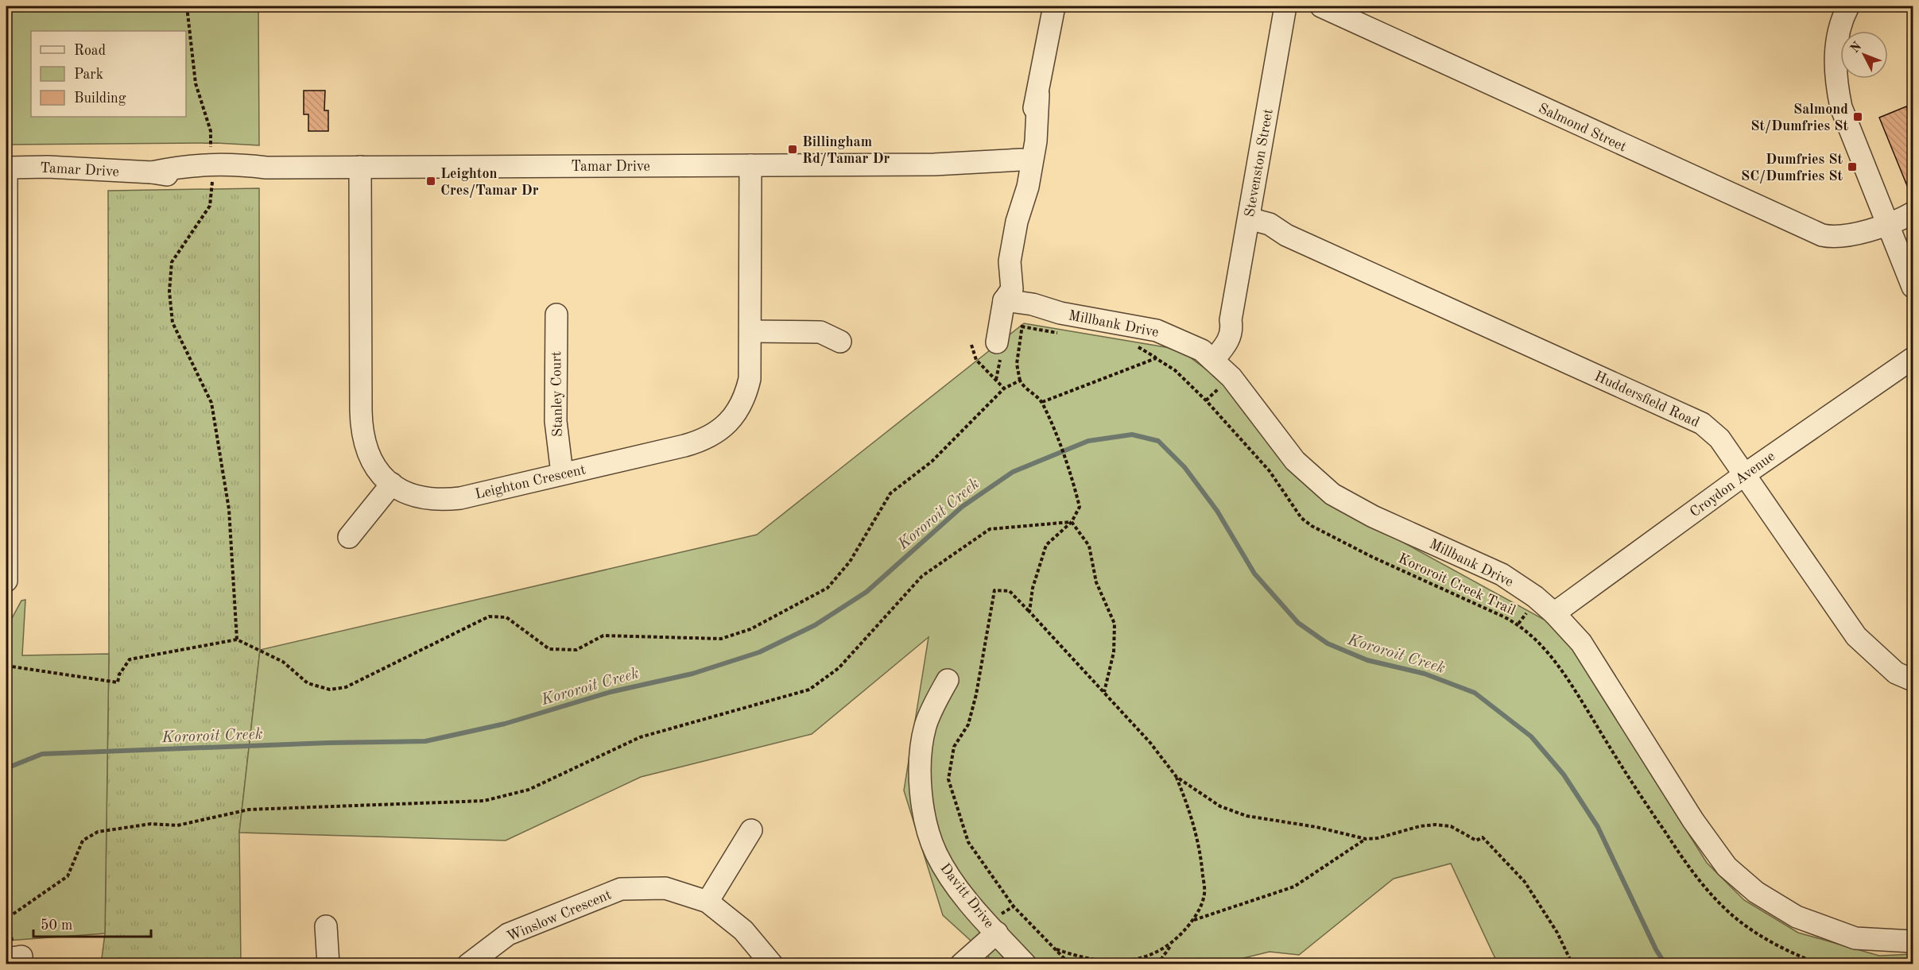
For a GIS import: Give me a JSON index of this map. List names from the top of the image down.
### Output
{
  "streets": {
    "street": [
      "Salmond Street",
      "Stevenston Street",
      "Tamar Drive",
      "Millbank Drive",
      "Stanley Court",
      "Huddersfield Road",
      "Leighton Crescent",
      "Croydon Avenue",
      "Davitt Drive",
      "Winslow Crescent"
    ],
    "path": ["Kororoit Creek Trail"]
  },
  "crossings": [
    ["Stevenston Street", "Millbank Drive"],
    ["Stevenston Street", "Huddersfield Road"],
    ["Tamar Drive", "Leighton Crescent"],
    ["Millbank Drive", "Croydon Avenue"],
    ["Stanley Court", "Leighton Crescent"],
    ["Huddersfield Road", "Croydon Avenue"]
  ],
  "water": ["Kororoit Creek"],
  "places": {
    "transit": [
      "Salmond St/Dumfries St",
      "Billingham Rd/Tamar Dr",
      "Dumfries St SC/Dumfries St",
      "Leighton Cres/Tamar Dr"
    ]
  },
  "legend": ["Road", "Park", "Building"],
  "scale_bar": "50 m",
  "north": "top left"
}
